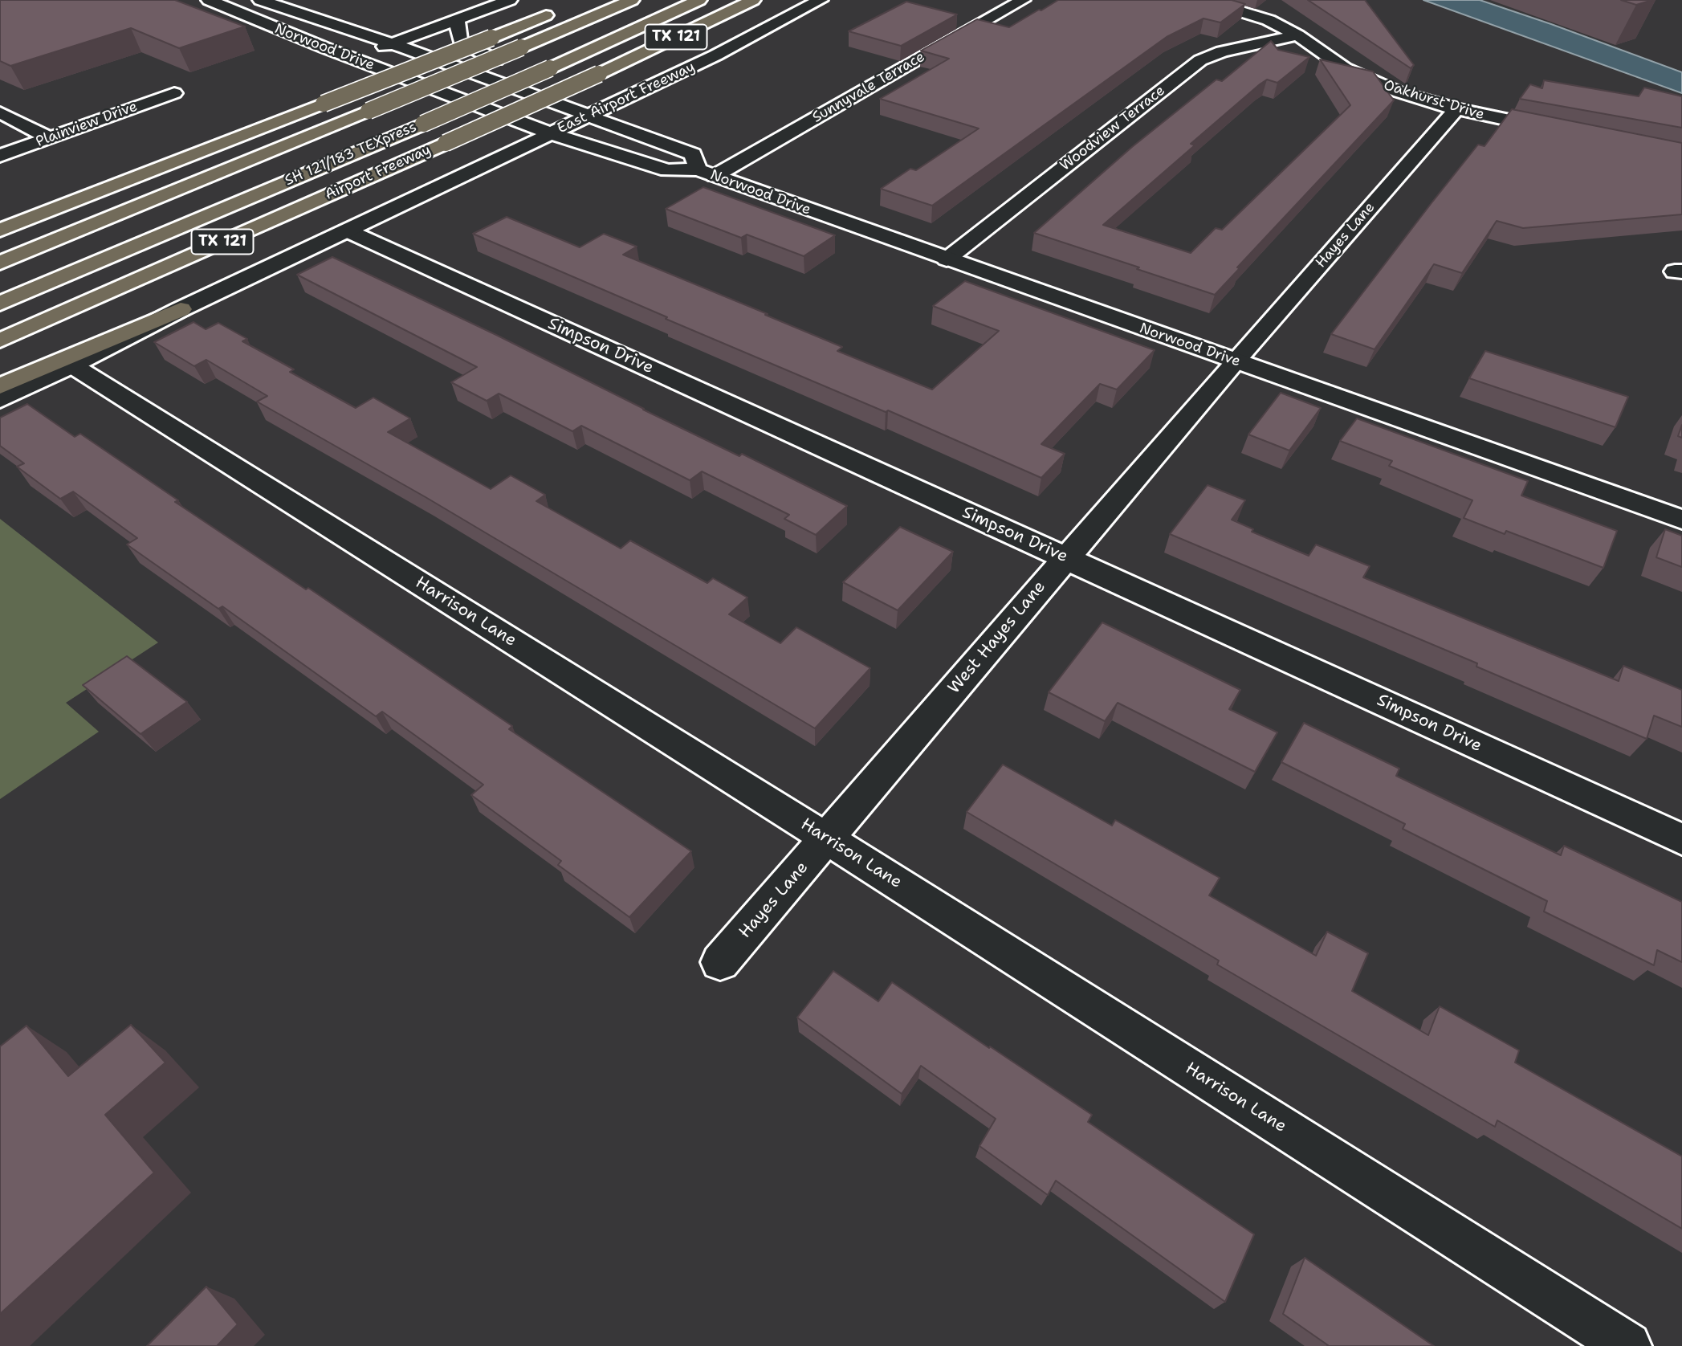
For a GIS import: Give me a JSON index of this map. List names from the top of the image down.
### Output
{
  "streets": {
    "highway": ["TX 121", "SH 121/183 TEXpress", "Airport Freeway"],
    "street": [
      "Norwood Drive",
      "Sunnyvale Terrace",
      "East Airport Freeway",
      "Oakhurst Drive",
      "Plainview Drive",
      "Woodview Terrace",
      "Hayes Lane",
      "Simpson Drive",
      "Harrison Lane",
      "West Hayes Lane"
    ]
  },
  "crossings": [
    ["Norwood Drive", "Sunnyvale Terrace"],
    ["Norwood Drive", "East Airport Freeway"],
    ["Norwood Drive", "Woodview Terrace"],
    ["Norwood Drive", "Hayes Lane"],
    ["Norwood Drive", "West Hayes Lane"],
    ["Oakhurst Drive", "Woodview Terrace"],
    ["Oakhurst Drive", "Hayes Lane"],
    ["Hayes Lane", "Harrison Lane"],
    ["Hayes Lane", "West Hayes Lane"],
    ["Simpson Drive", "West Hayes Lane"],
    ["Harrison Lane", "West Hayes Lane"]
  ]
}
